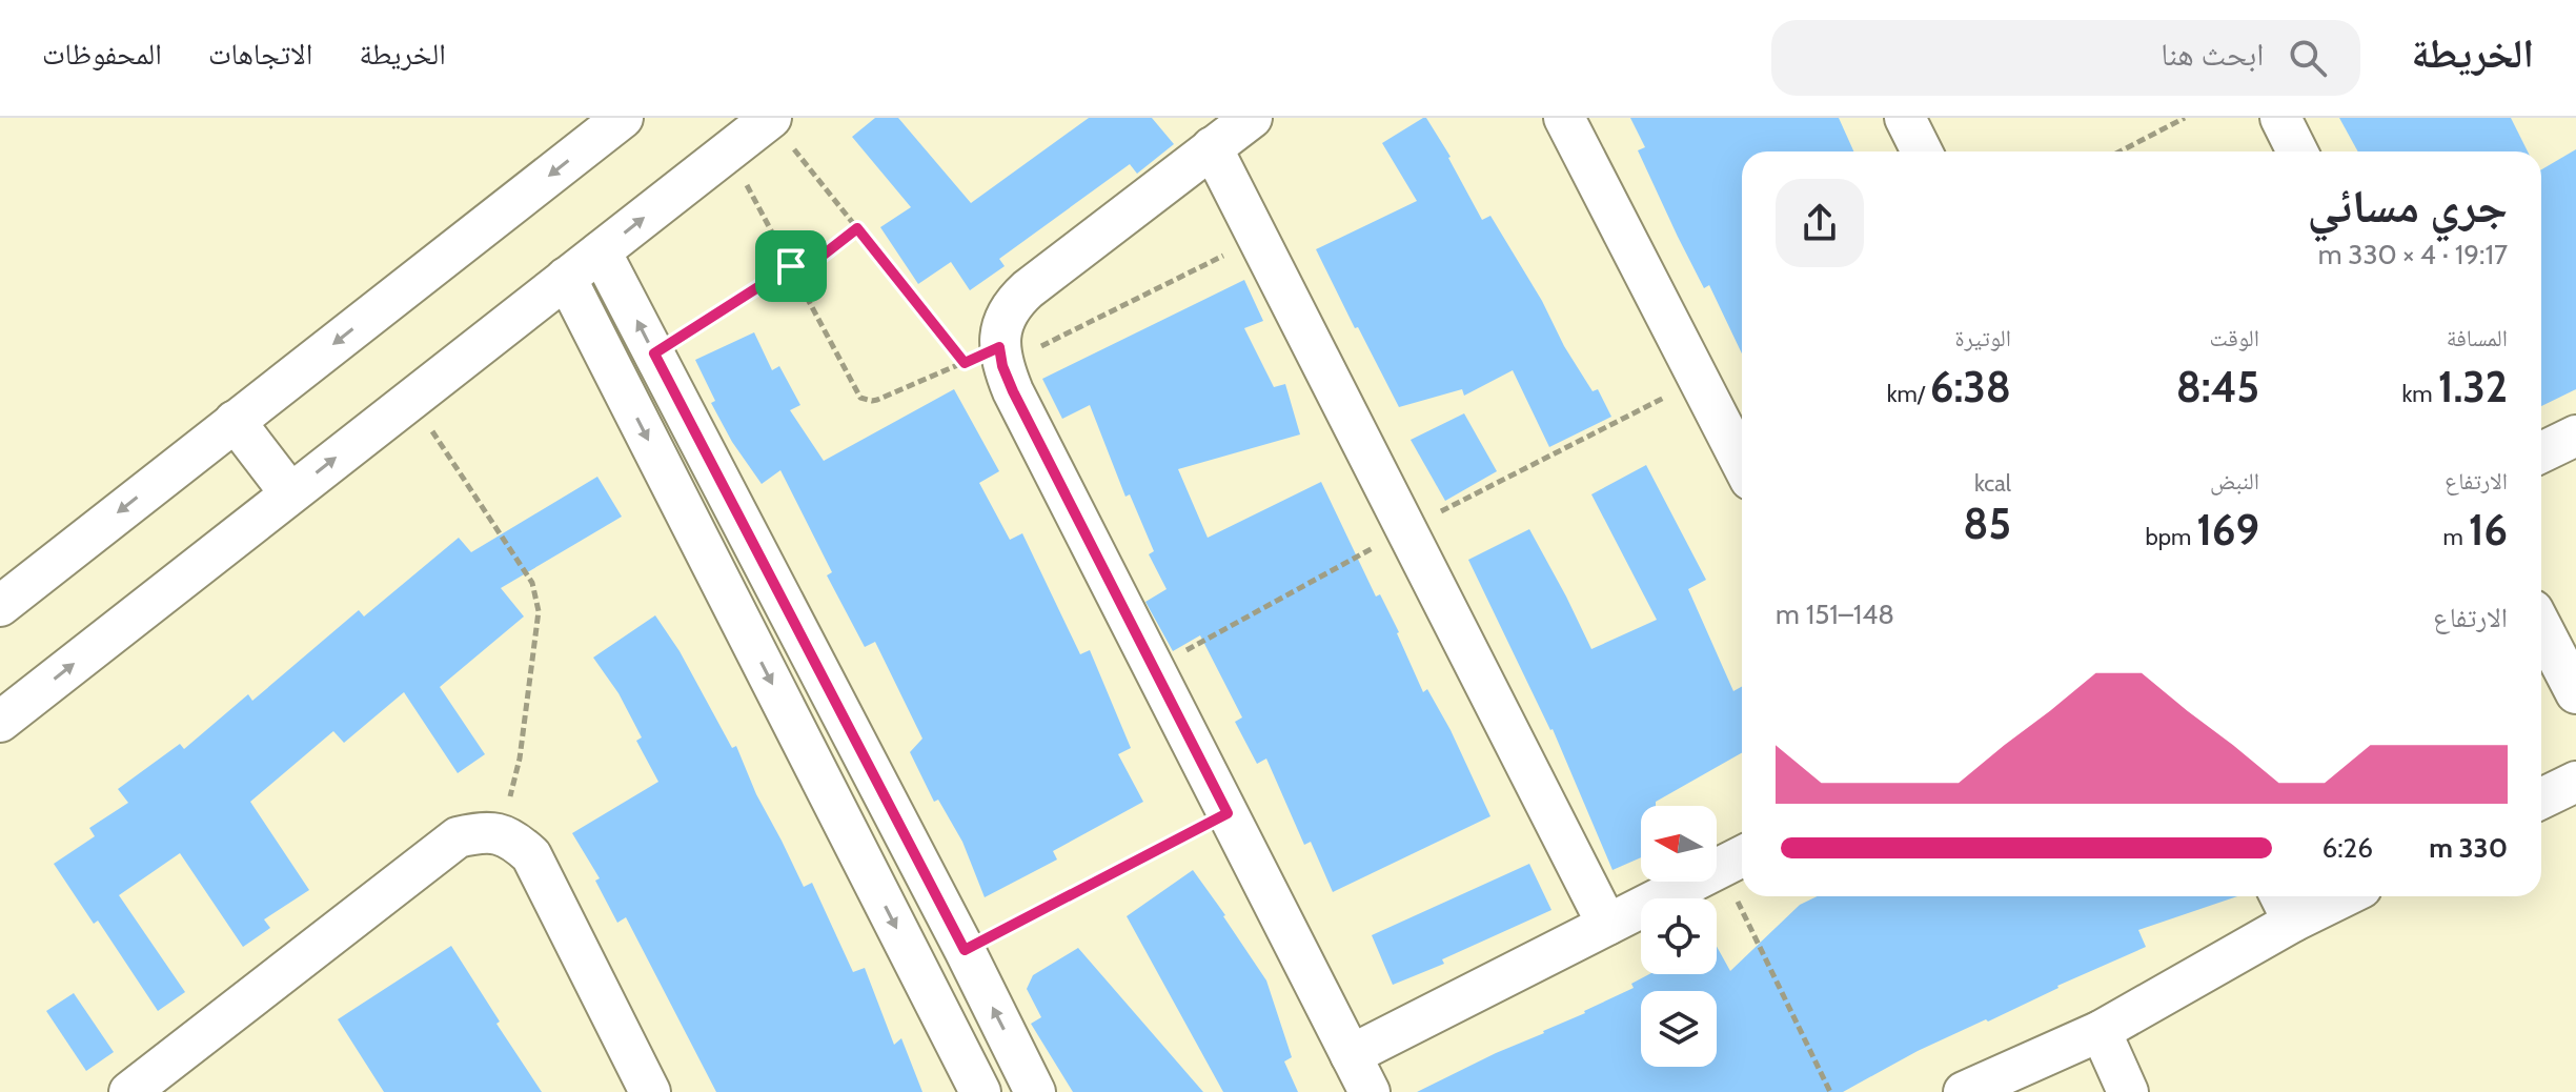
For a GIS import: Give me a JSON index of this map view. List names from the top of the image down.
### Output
{
  "north": "left",
  "page": {
    "header": "الخريطة",
    "search": "ابحث هنا",
    "nav": ["الخريطة", "الاتجاهات", "المحفوظات"],
    "heading": ["جري مسائي", "19:17 · 4 × 330 m"],
    "stats": [
      ["المسافة", "1.32 km"],
      ["الوقت", "8:45"],
      ["الوتيرة", "6:38 /km"],
      ["الارتفاع", "16 m"],
      ["النبض", "169 bpm"],
      ["kcal", "85"]
    ],
    "chart": ["الارتفاع", "148–151 m"],
    "list": [
      {
        "name": "330 m",
        "note": "6:26"
      }
    ]
  }
}
